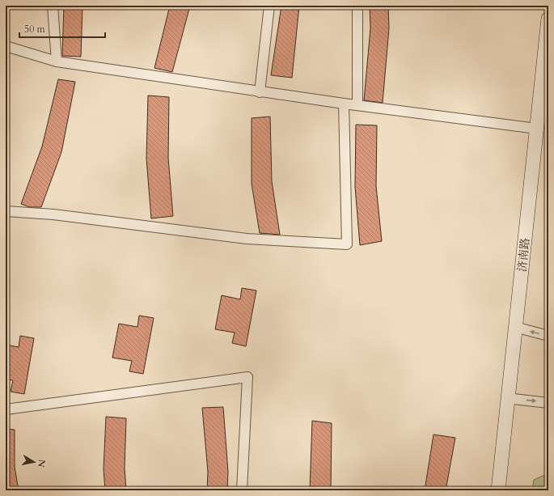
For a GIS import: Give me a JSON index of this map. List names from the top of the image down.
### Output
{
  "streets": {
    "street": ["济南路"]
  },
  "scale_bar": "50 m",
  "north": "right"
}
